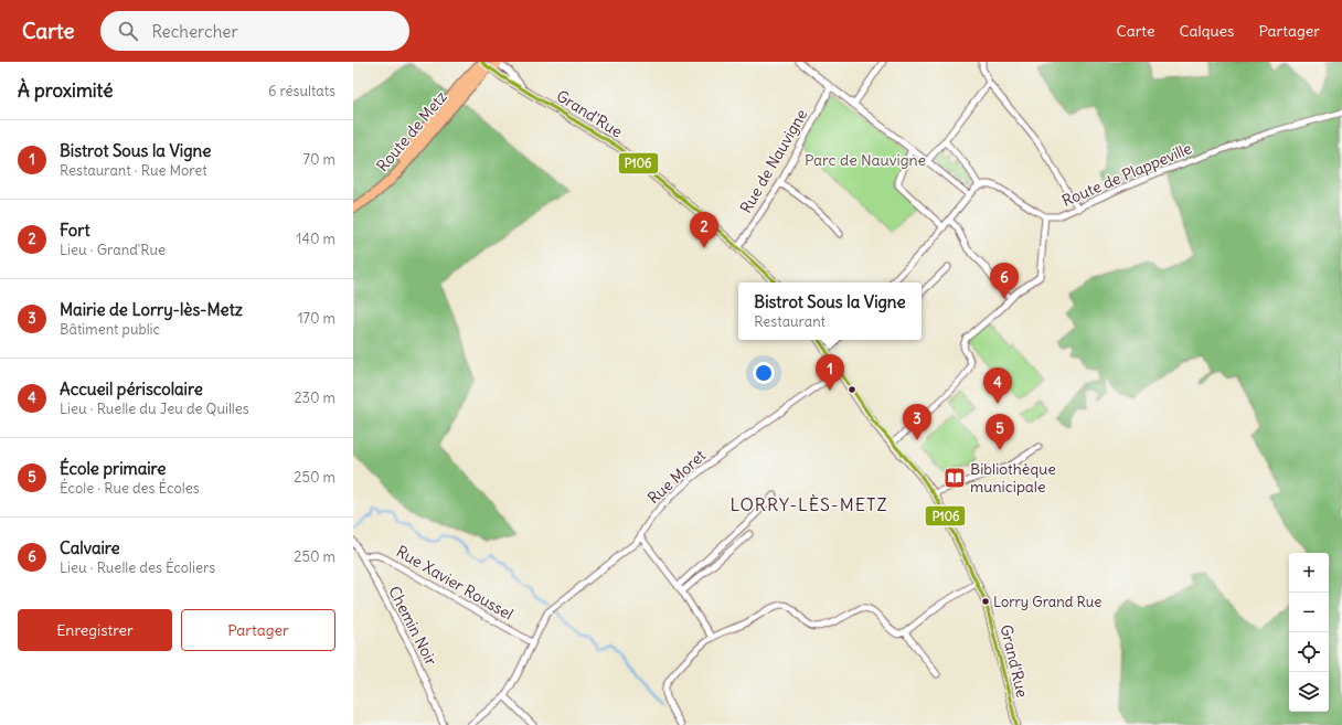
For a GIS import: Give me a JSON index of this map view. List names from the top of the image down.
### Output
{
  "streets": {
    "main road": ["Route de Metz"],
    "street": [
      "Grand'Rue",
      "Rue de Nauvigne",
      "Route de Plappeville",
      "Rue Moret",
      "Rue Xavier Roussel",
      "Chemin Noir"
    ]
  },
  "crossings": [
    ["Grand'Rue", "Route de Metz"],
    ["Grand'Rue", "Rue de Nauvigne"],
    ["Grand'Rue", "Rue Moret"],
    ["Rue Moret", "Rue Xavier Roussel"],
    ["Rue Xavier Roussel", "Chemin Noir"]
  ],
  "districts": ["LORRY-LÈS-METZ"],
  "parks": ["Parc de Nauvigne"],
  "places": {
    "library": ["Bibliothèque municipale"],
    "other": ["Lorry Grand Rue"]
  },
  "lines": ["transit line P106"],
  "page": {
    "header": "Carte",
    "search": "Rechercher",
    "nav": ["Carte", "Calques", "Partager"],
    "heading": ["À proximité", "6 résultats"],
    "list": [
      {
        "mark": "1",
        "name": "Bistrot Sous la Vigne",
        "note": "Restaurant · Rue Moret",
        "value": "70 m"
      },
      {
        "mark": "2",
        "name": "Fort",
        "note": "Lieu · Grand'Rue",
        "value": "140 m"
      },
      {
        "mark": "3",
        "name": "Mairie de Lorry-lès-Metz",
        "note": "Bâtiment public",
        "value": "170 m"
      },
      {
        "mark": "4",
        "name": "Accueil périscolaire",
        "note": "Lieu · Ruelle du Jeu de Quilles",
        "value": "230 m"
      },
      {
        "mark": "5",
        "name": "École primaire",
        "note": "École · Rue des Écoles",
        "value": "250 m"
      },
      {
        "mark": "6",
        "name": "Calvaire",
        "note": "Lieu · Ruelle des Écoliers",
        "value": "250 m"
      }
    ],
    "pins": [
      "2",
      "6",
      "1",
      "4",
      "3",
      "5"
    ],
    "popup": ["Bistrot Sous la Vigne", "Restaurant"],
    "map_buttons": ["+", "−"],
    "buttons": ["Enregistrer", "Partager"]
  }
}
